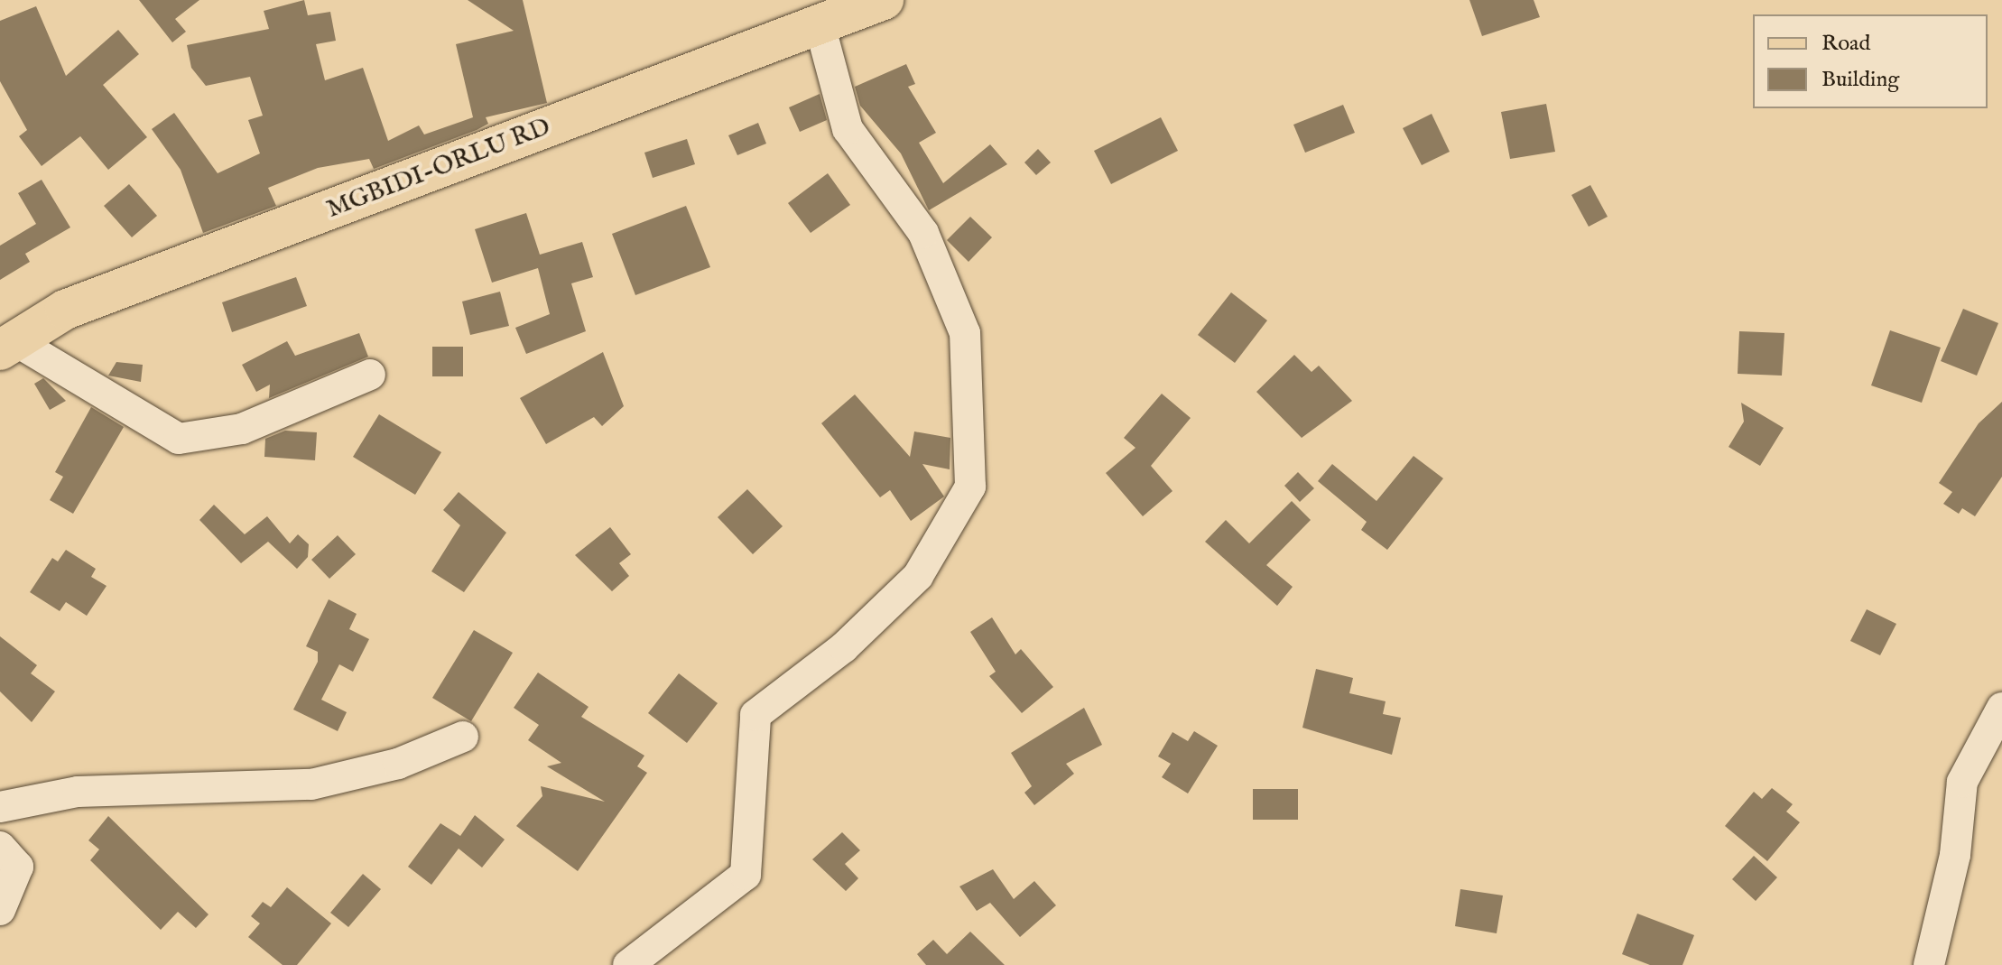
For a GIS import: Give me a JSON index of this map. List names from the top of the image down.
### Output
{
  "streets": {
    "main road": ["MGBIDI-ORLU RD"]
  },
  "legend": ["Road", "Building"]
}
